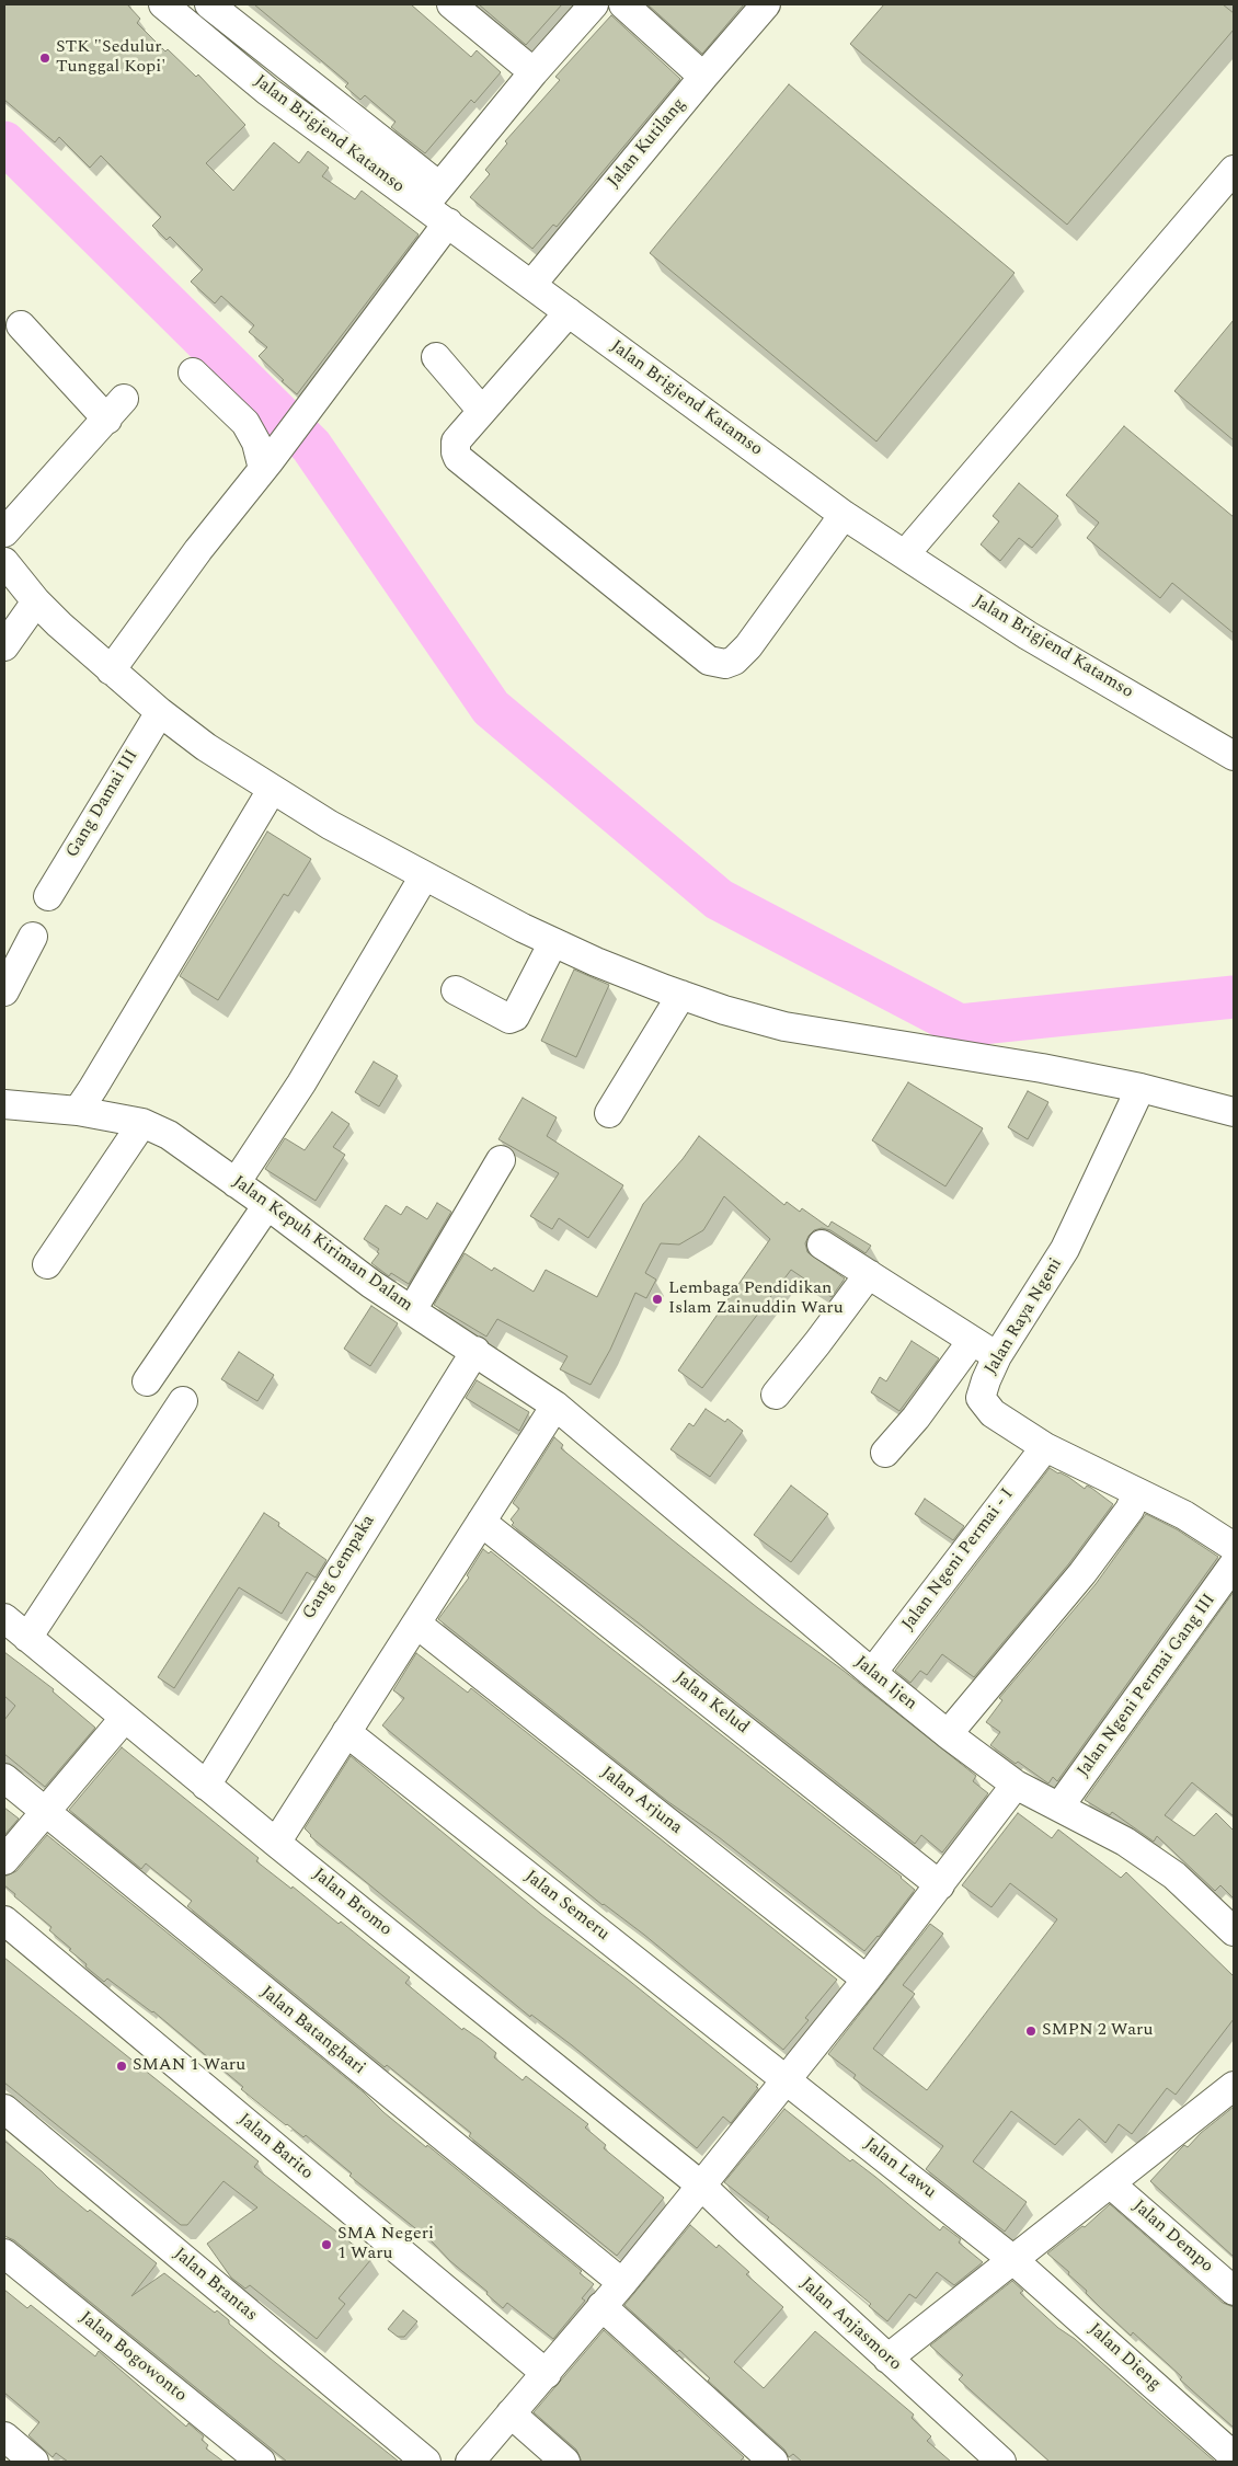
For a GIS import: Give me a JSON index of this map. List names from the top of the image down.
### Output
{
  "streets": {
    "street": [
      "Jalan Brigjend Katamso",
      "Jalan Kutilang",
      "Gang Damai III",
      "Jalan Kepuh Kiriman Dalam",
      "Jalan Raya Ngeni",
      "Jalan Ngeni Permai - I",
      "Gang Cempaka",
      "Jalan Ijen",
      "Jalan Ngeni Permai Gang III",
      "Jalan Kelud",
      "Jalan Arjuna",
      "Jalan Bromo",
      "Jalan Semeru",
      "Jalan Batanghari",
      "Jalan Barito",
      "Jalan Lawu",
      "Jalan Dempo",
      "Jalan Brantas",
      "Jalan Anjasmoro",
      "Jalan Bogowonto",
      "Jalan Dieng"
    ]
  },
  "crossings": [
    ["Jalan Brigjend Katamso", "Jalan Kutilang"],
    ["Jalan Kepuh Kiriman Dalam", "Gang Cempaka"],
    ["Jalan Kepuh Kiriman Dalam", "Jalan Ijen"],
    ["Jalan Raya Ngeni", "Jalan Ngeni Permai - I"],
    ["Jalan Raya Ngeni", "Jalan Ngeni Permai Gang III"],
    ["Jalan Ngeni Permai - I", "Jalan Ijen"],
    ["Gang Cempaka", "Jalan Bromo"],
    ["Jalan Ijen", "Jalan Ngeni Permai Gang III"],
    ["Jalan Bromo", "Jalan Anjasmoro"],
    ["Jalan Semeru", "Jalan Lawu"],
    ["Jalan Lawu", "Jalan Dieng"]
  ],
  "places": [
    "STK \"Sedulur Tunggal Kopi'",
    "Lembaga Pendidikan Islam Zainuddin Waru",
    "SMPN 2 Waru",
    "SMAN 1 Waru",
    "SMA Negeri 1 Waru"
  ]
}
